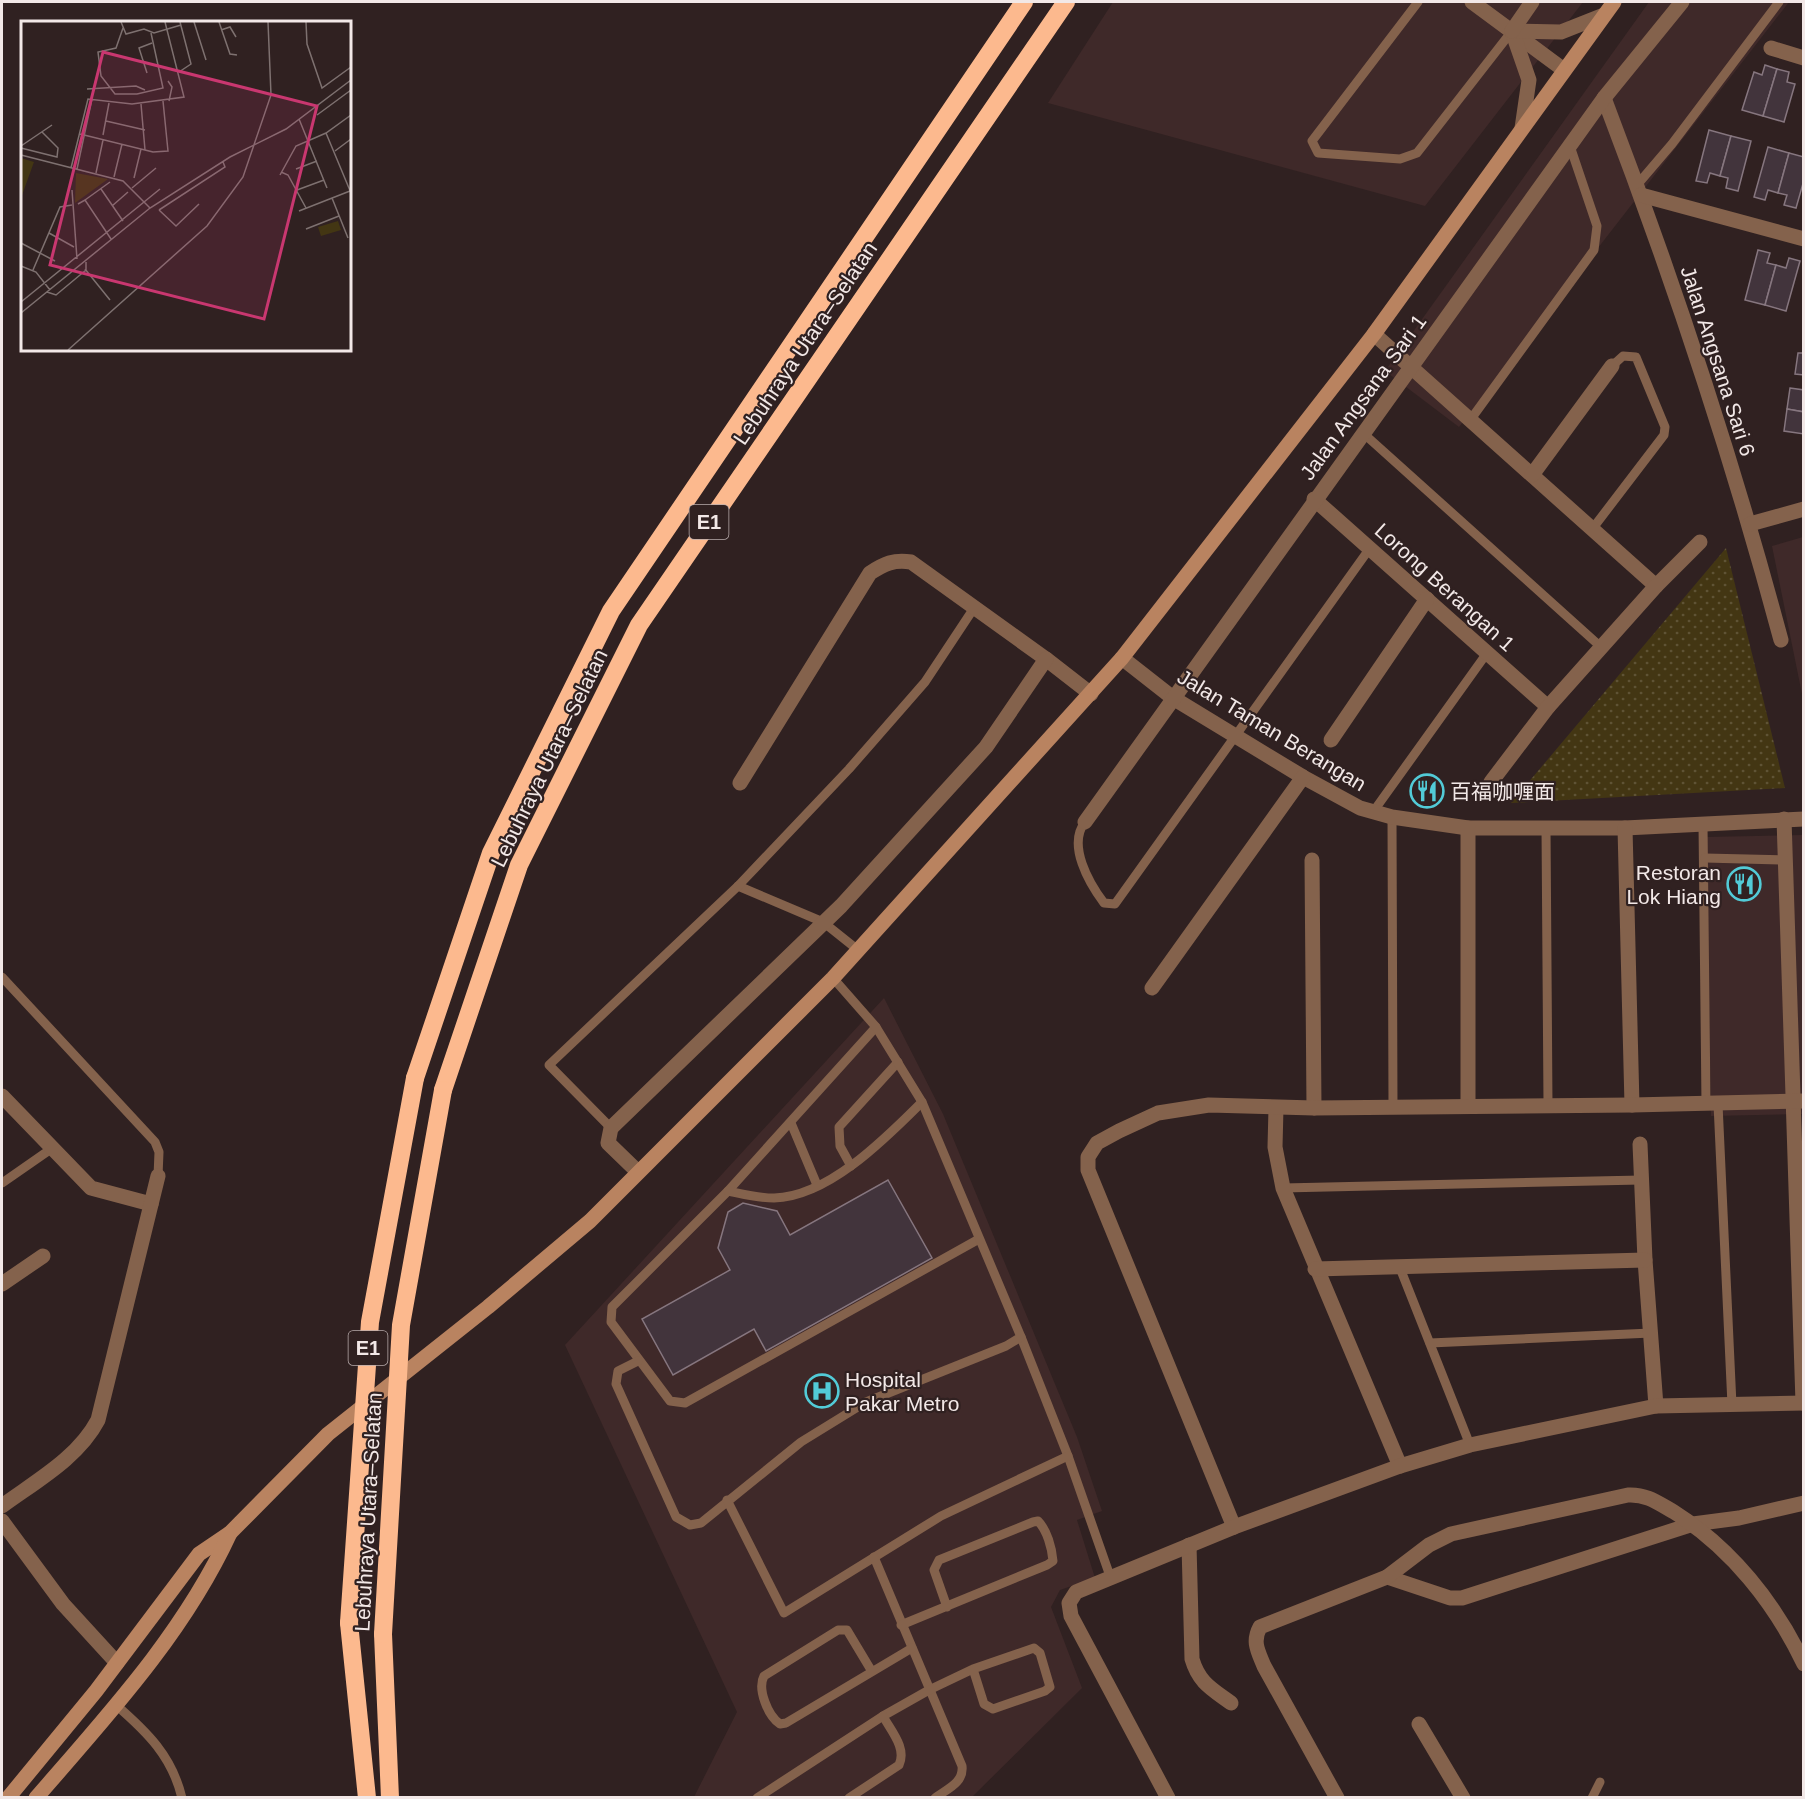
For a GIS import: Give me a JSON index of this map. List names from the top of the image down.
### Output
{
  "streets": {
    "highway": ["Lebuhraya Utara–Selatan", "E1"],
    "street": [
      "Jalan Angsana Sari 6",
      "Jalan Angsana Sari 1",
      "Lorong Berangan 1",
      "Jalan Taman Berangan"
    ]
  },
  "crossings": [
    ["Jalan Angsana Sari 6", "Jalan Angsana Sari 1"],
    ["Jalan Angsana Sari 1", "Lorong Berangan 1"],
    ["Jalan Angsana Sari 1", "Jalan Taman Berangan"]
  ],
  "places": {
    "restaurant": ["百福咖喱面", "Restoran Lok Hiang"],
    "hospital": ["Hospital Pakar Metro"]
  }
}
